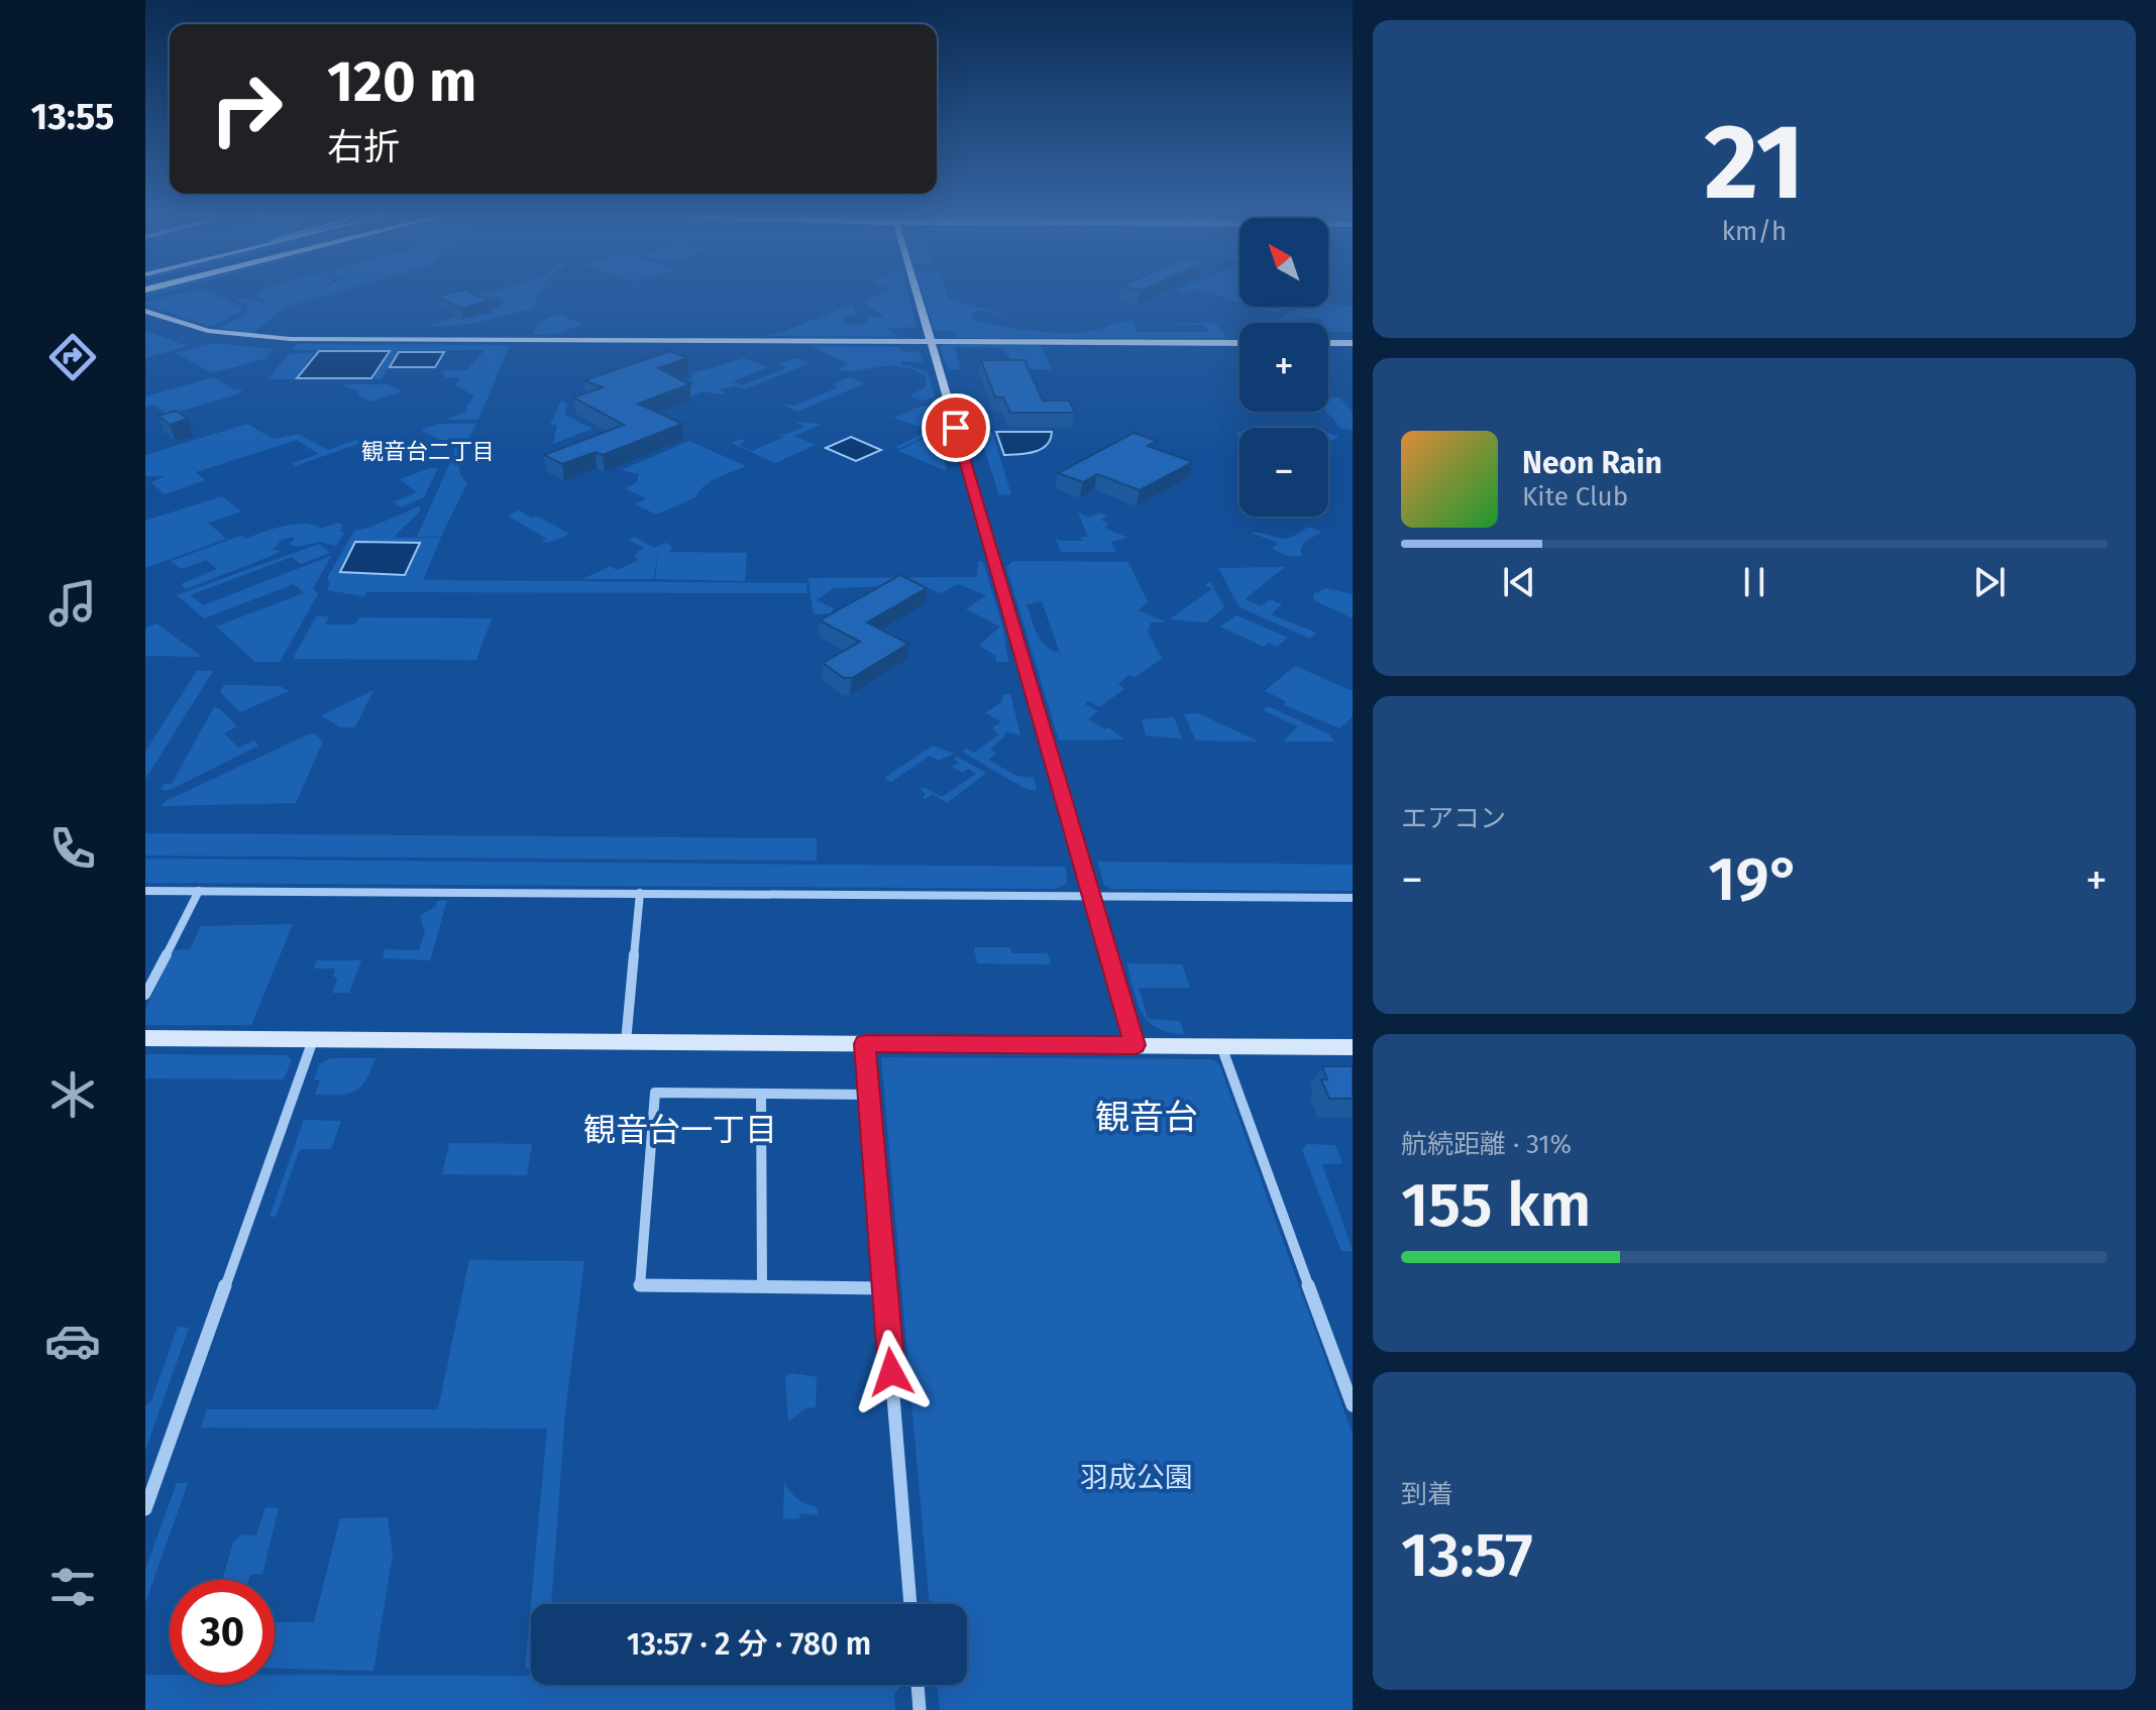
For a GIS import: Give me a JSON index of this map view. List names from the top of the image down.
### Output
{
  "districts": ["観音台二丁目", "観音台", "観音台一丁目"],
  "parks": ["羽成公園"],
  "north": "top left",
  "page": {
    "tabs": "13:55",
    "tile": [
      ["21", "km/h"],
      "エアコン",
      ["航続距離 · 31%", "155 km"],
      ["到着", "13:57"]
    ],
    "turn": ["120 m", "右折"],
    "map_buttons": ["+", "−"],
    "song": ["Neon Rain", "Kite Club"],
    "heat": ["−", "19°", "+"],
    "limit": "30",
    "trip": "13:57 · 2 分 · 780 m"
  }
}
